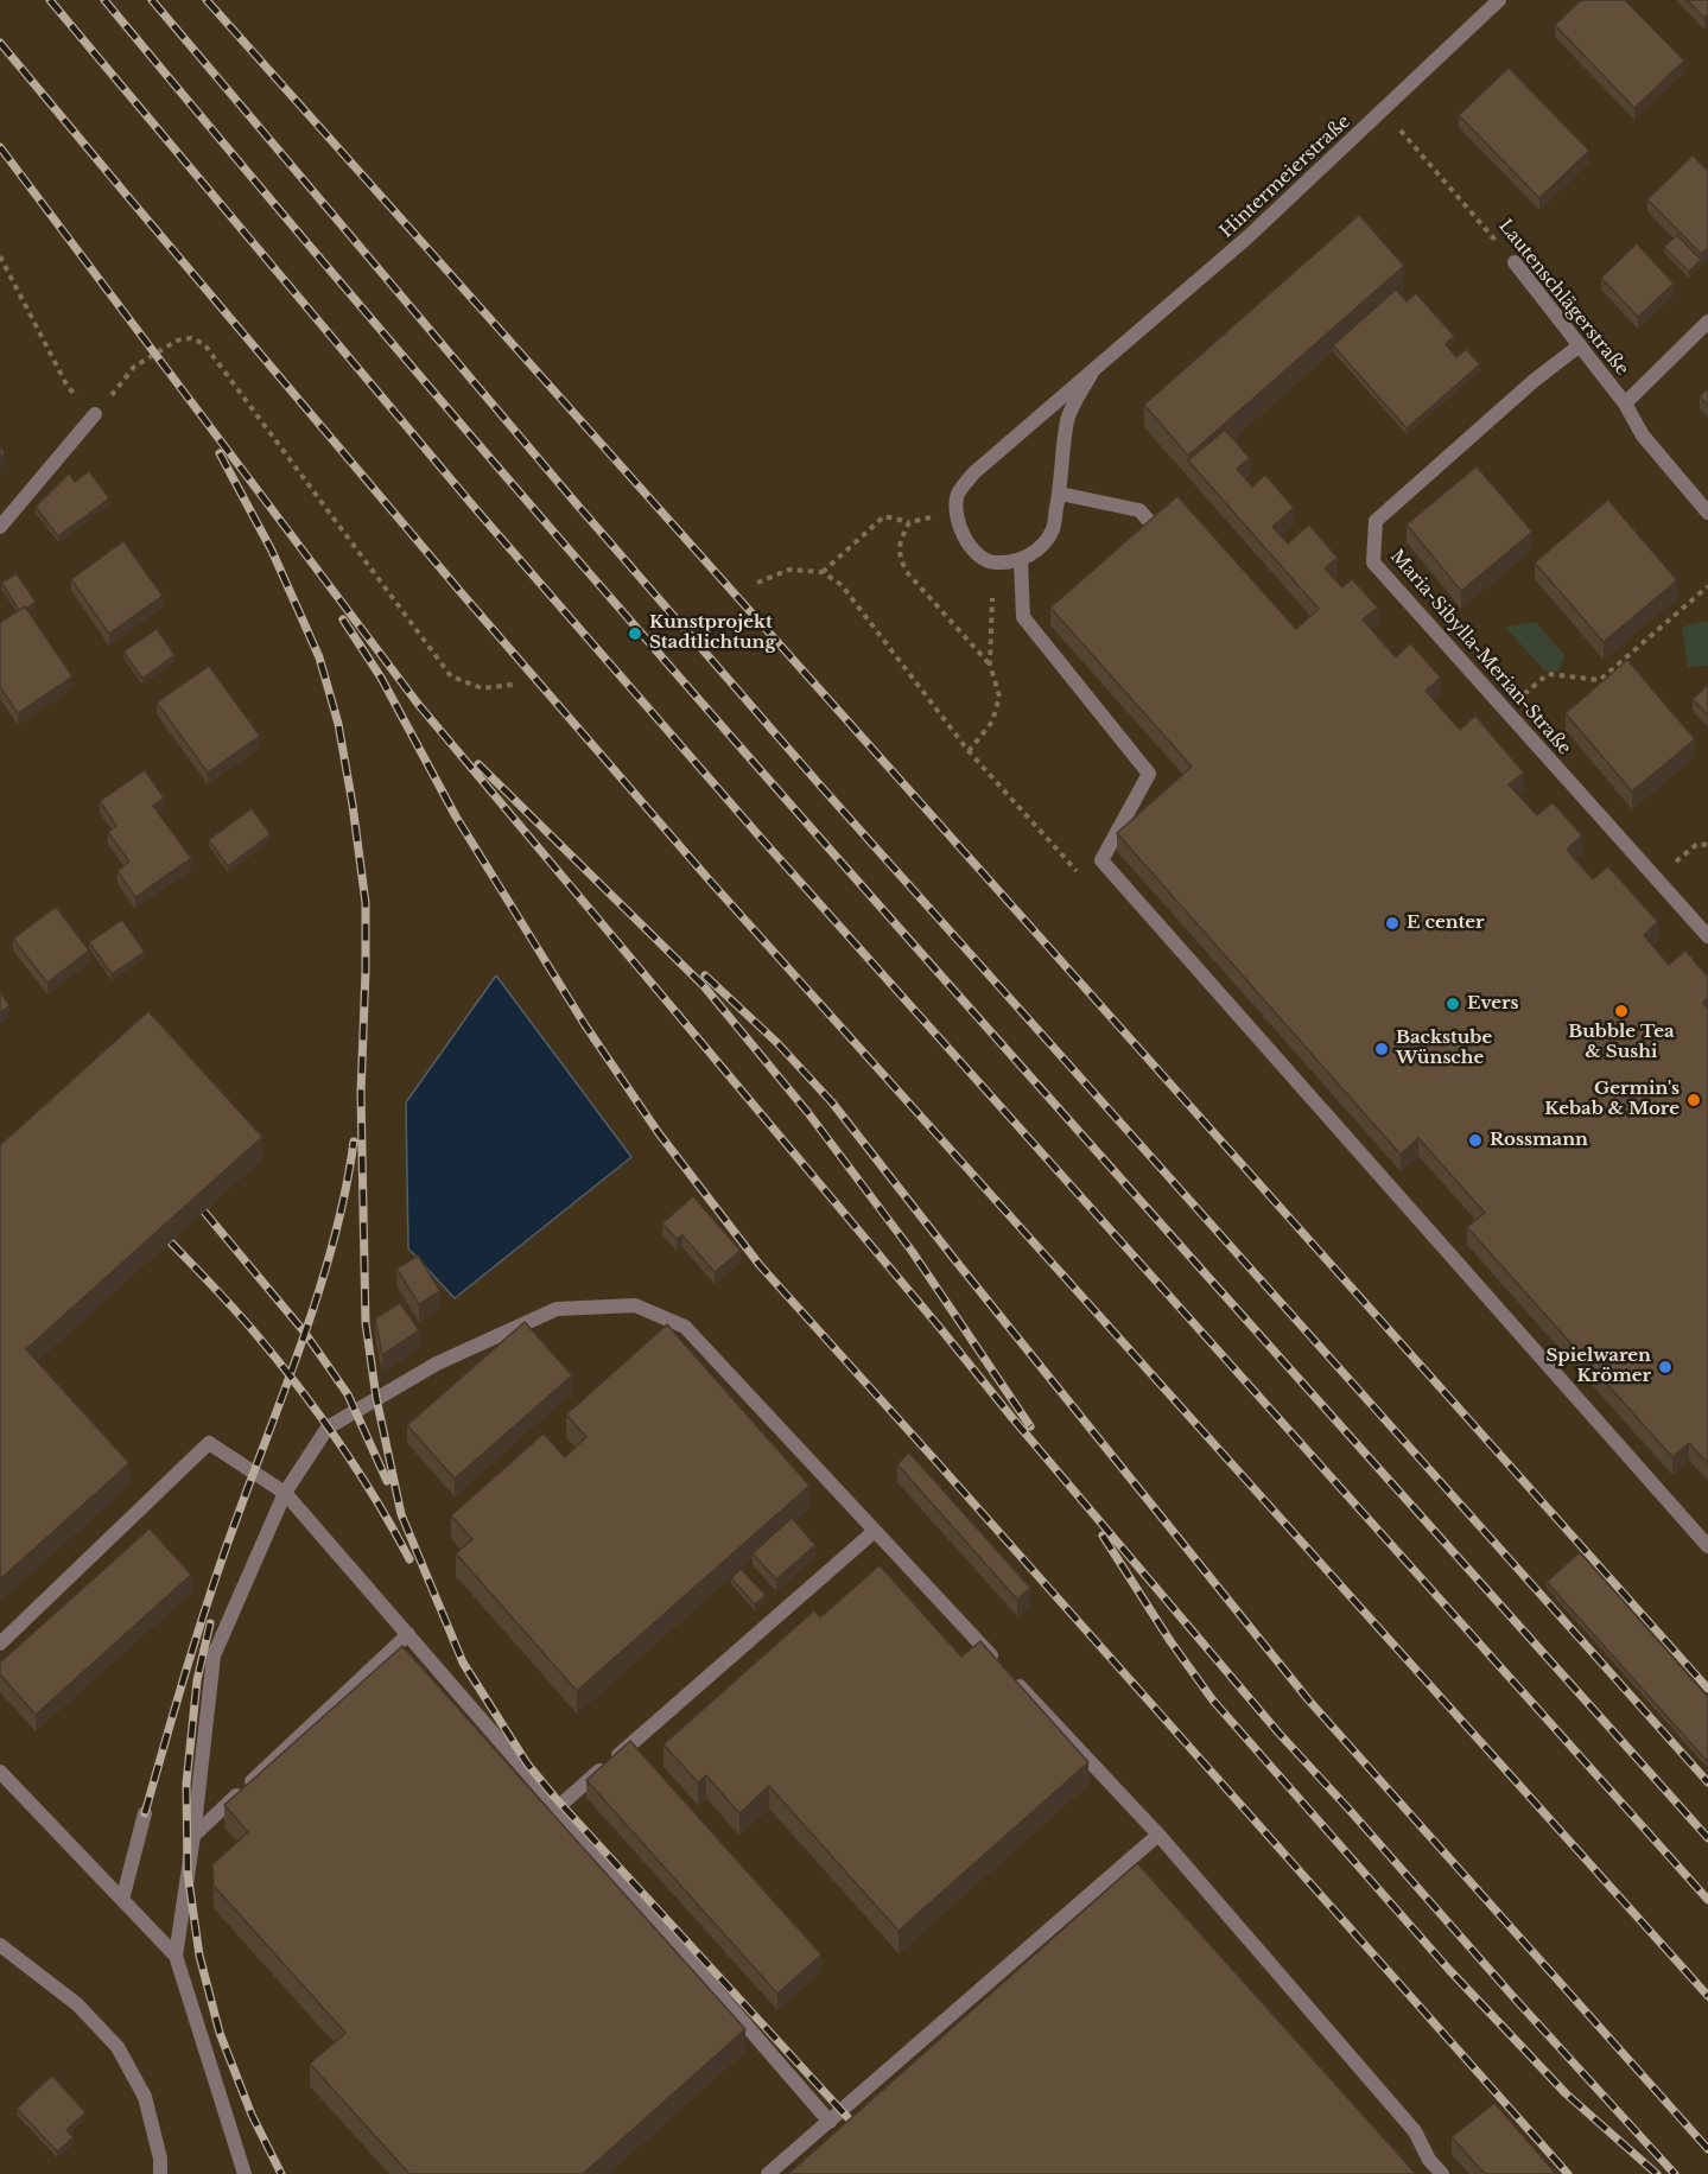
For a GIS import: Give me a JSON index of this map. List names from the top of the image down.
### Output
{
  "streets": {
    "street": ["Hintermeierstraße", "Lautenschlägerstraße", "Maria-Sibylla-Merian-Straße"]
  },
  "crossings": [
    ["Hintermeierstraße", "Lautenschlägerstraße"],
    ["Lautenschlägerstraße", "Maria-Sibylla-Merian-Straße"]
  ],
  "places": [
    "Kunstprojekt Stadtlichtung",
    "E center",
    "Evers",
    "Bubble Tea & Sushi",
    "Backstube Wünsche",
    "Germin's Kebab & More",
    "Rossmann",
    "Spielwaren Krömer"
  ]
}
